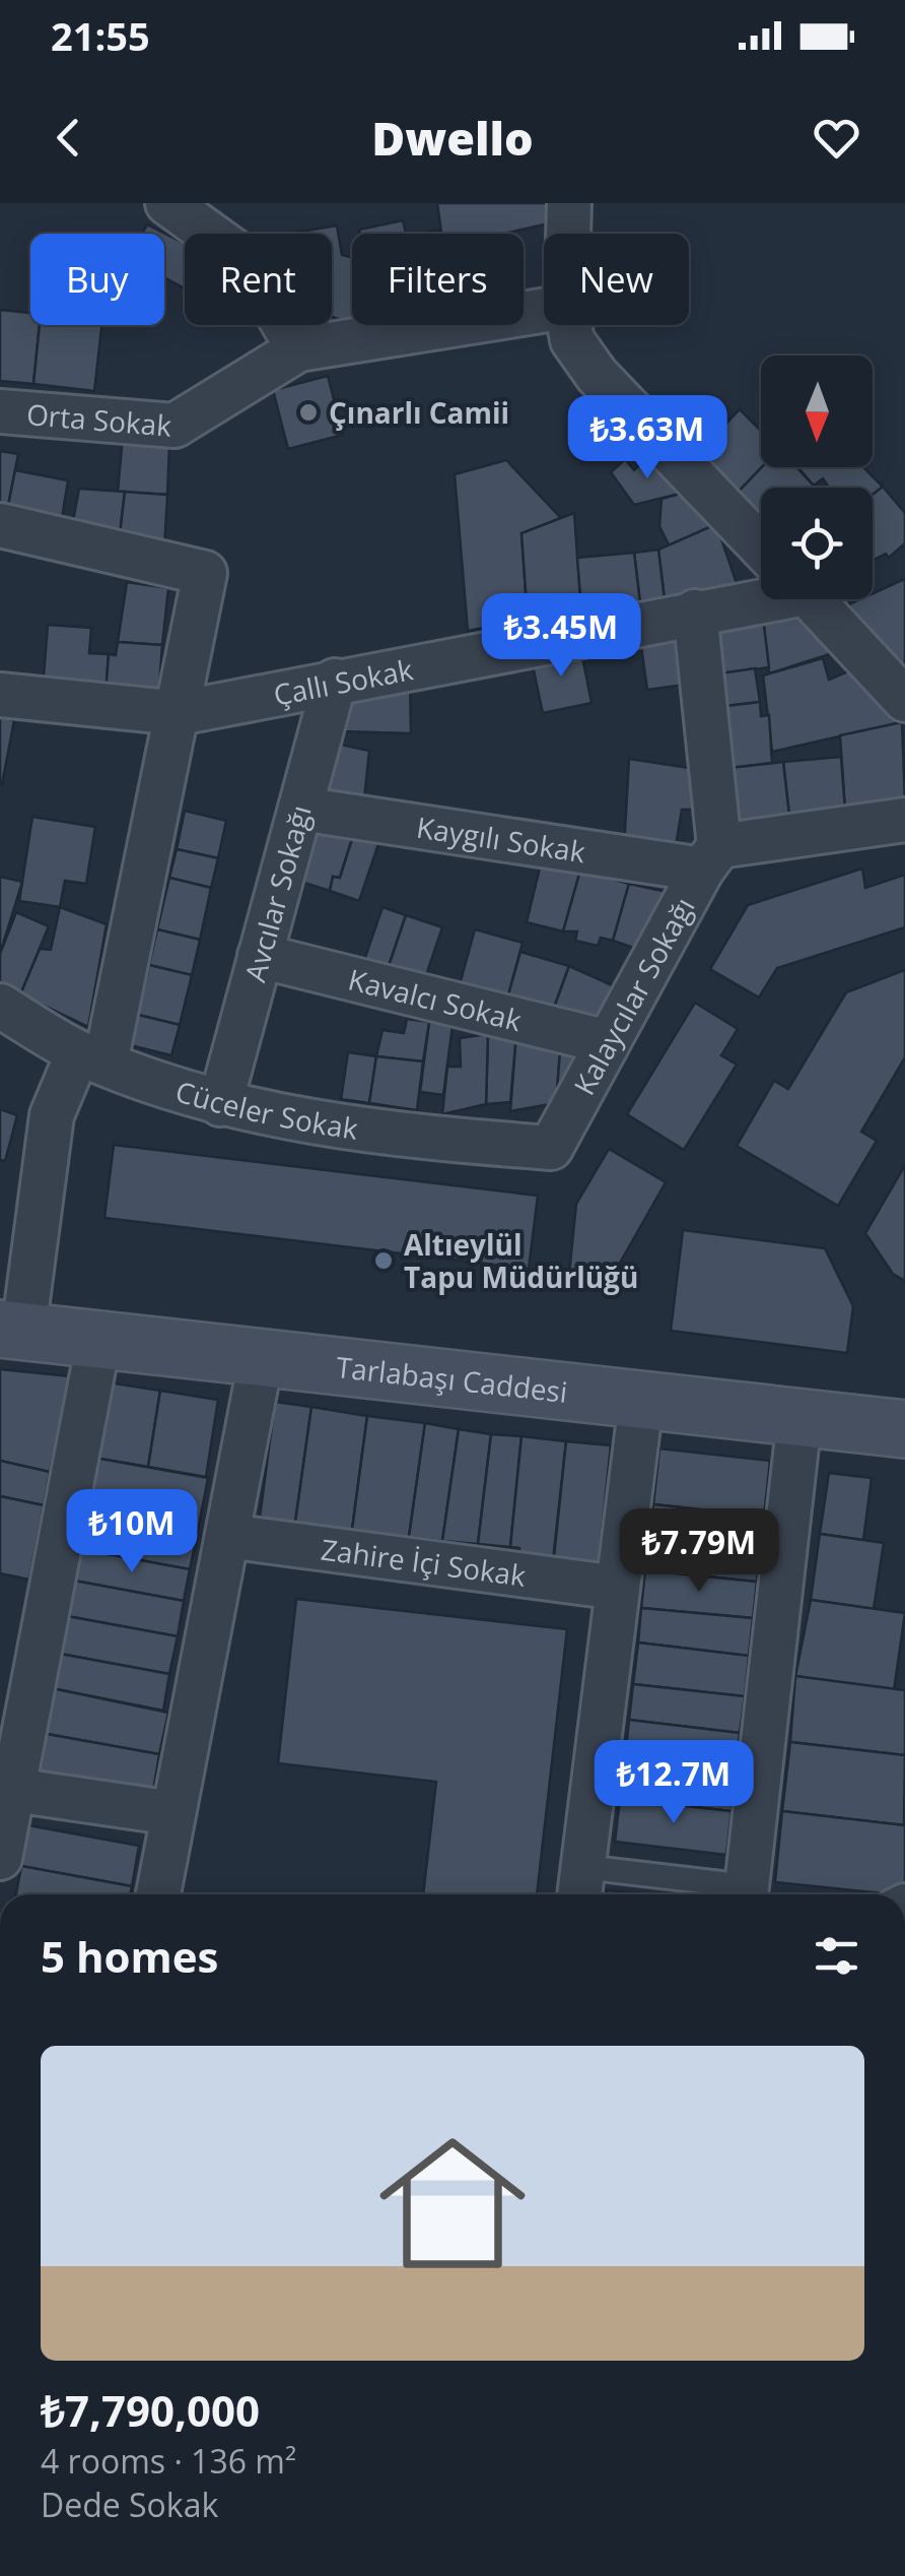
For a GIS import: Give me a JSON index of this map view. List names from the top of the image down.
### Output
{
  "streets": {
    "main road": ["Tarlabaşı Caddesi"],
    "street": [
      "Orta Sokak",
      "Çallı Sokak",
      "Kaygılı Sokak",
      "Avcılar Sokağı",
      "Kalaycılar Sokağı",
      "Kavalcı Sokak",
      "Cüceler Sokak",
      "Zahire İçi Sokak"
    ]
  },
  "crossings": [
    ["Çallı Sokak", "Avcılar Sokağı"],
    ["Kaygılı Sokak", "Avcılar Sokağı"],
    ["Kaygılı Sokak", "Kalaycılar Sokağı"],
    ["Avcılar Sokağı", "Kavalcı Sokak"],
    ["Avcılar Sokağı", "Cüceler Sokak"],
    ["Kalaycılar Sokağı", "Kavalcı Sokak"],
    ["Kalaycılar Sokağı", "Cüceler Sokak"]
  ],
  "places": ["Çınarlı Camii", "Altıeylül Tapu Müdürlüğü"],
  "north": "bottom",
  "page": {
    "status": "21:55",
    "header": "Dwello",
    "chip": [
      "Buy",
      "Rent",
      "Filters",
      "New"
    ],
    "price": [
      "₺3.63M",
      "₺3.45M",
      "₺10M",
      "₺7.79M",
      "₺12.7M"
    ],
    "heading": "5 homes",
    "list": [
      {
        "name": "₺7,790,000",
        "note": "4 rooms · 136 m² · Dede Sokak"
      }
    ]
  }
}
